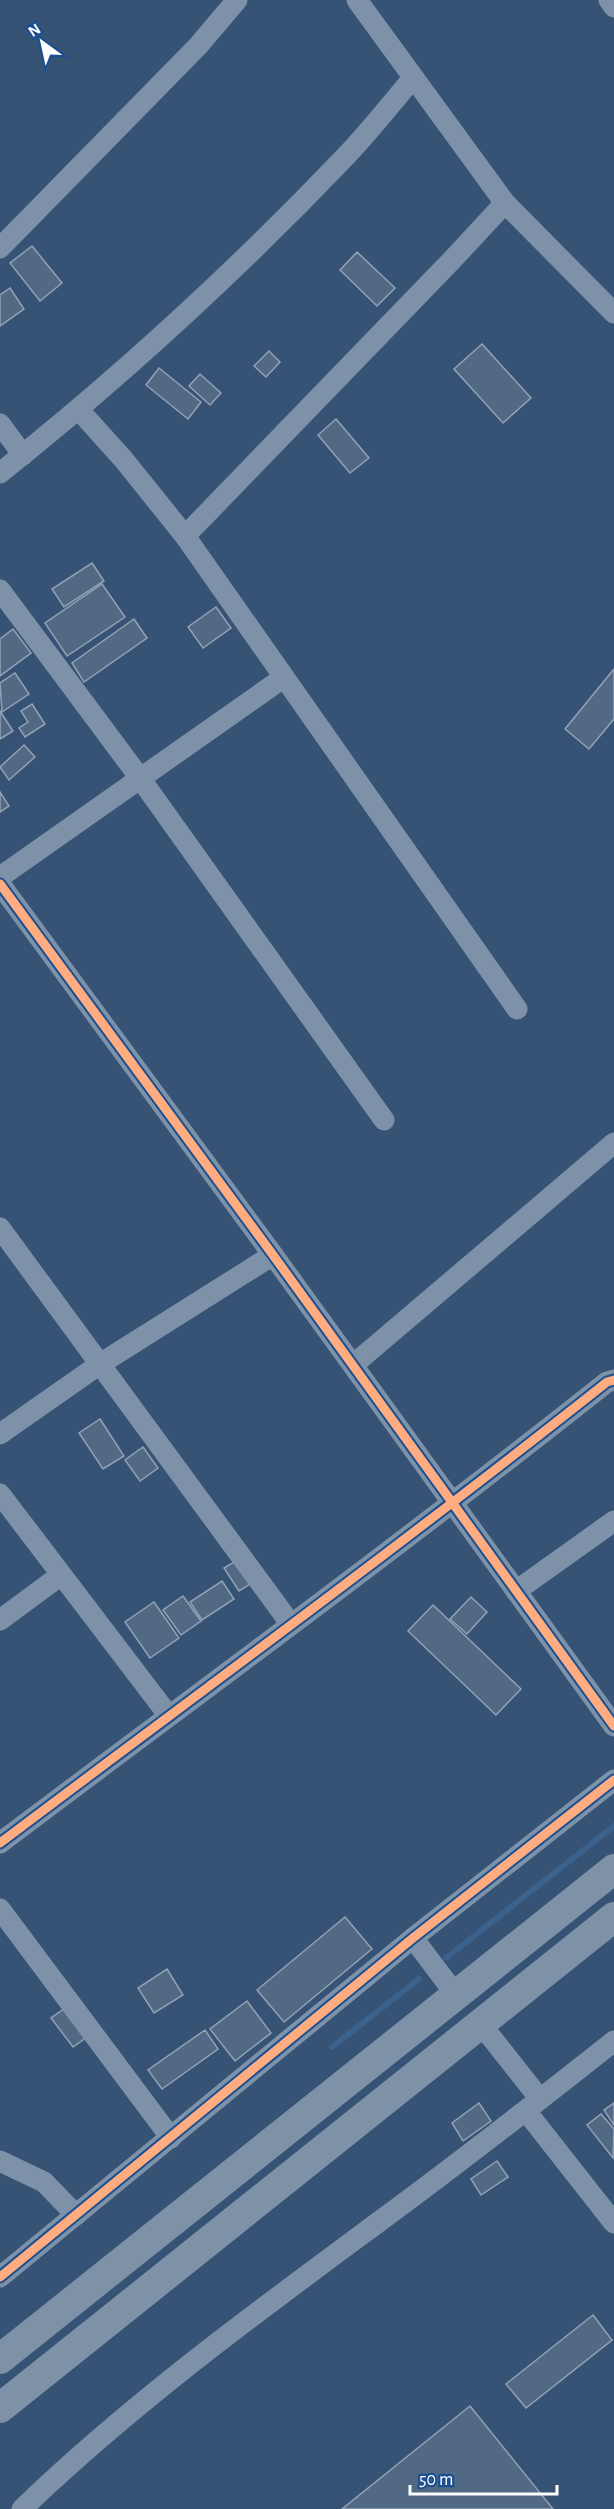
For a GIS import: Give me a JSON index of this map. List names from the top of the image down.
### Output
{
  "scale_bar": "50 m",
  "north": "top left"
}
